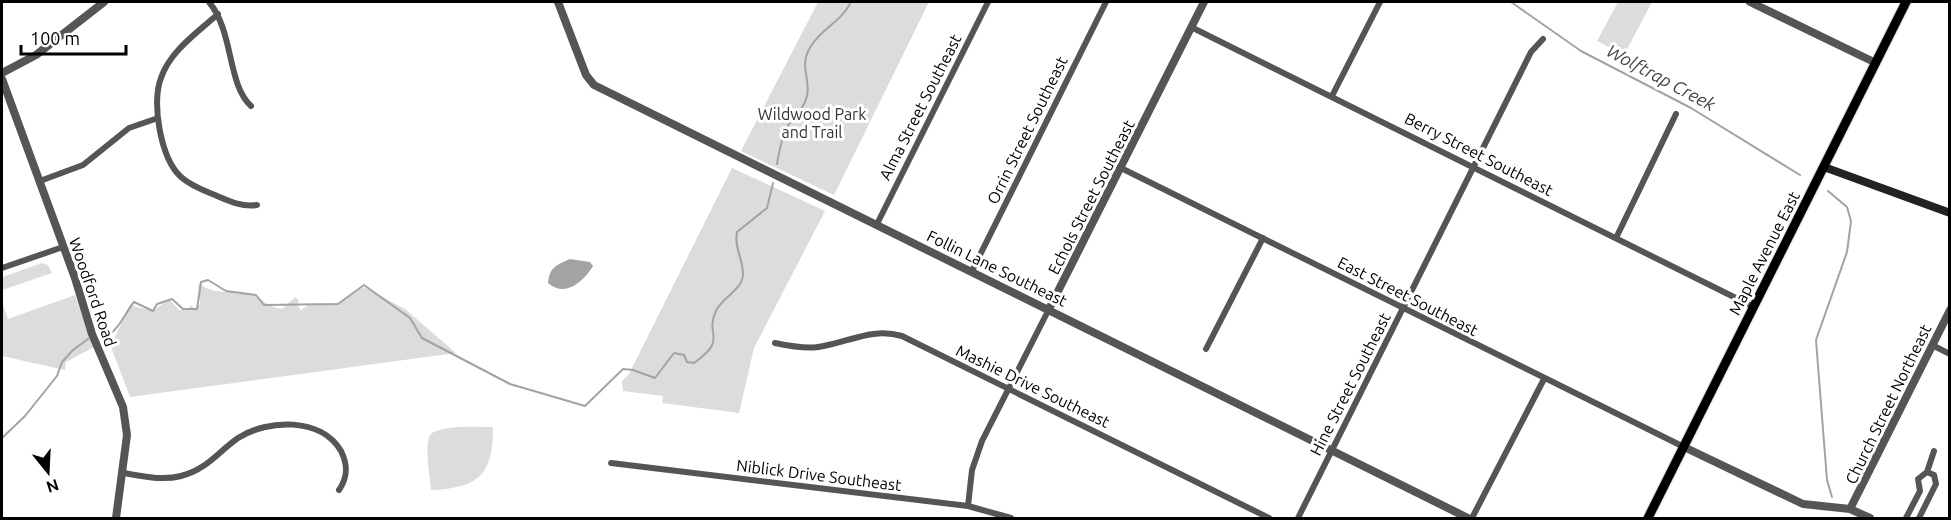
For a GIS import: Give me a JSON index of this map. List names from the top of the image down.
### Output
{
  "streets": {
    "main road": ["Maple Avenue East"],
    "street": [
      "Alma Street Southeast",
      "Orrin Street Southeast",
      "Berry Street Southeast",
      "Echols Street Southeast",
      "Follin Lane Southeast",
      "Woodford Road",
      "East Street Southeast",
      "Hine Street Southeast",
      "Mashie Drive Southeast",
      "Church Street Northeast",
      "Niblick Drive Southeast"
    ]
  },
  "crossings": [
    ["Alma Street Southeast", "Follin Lane Southeast"],
    ["Orrin Street Southeast", "Follin Lane Southeast"],
    ["Berry Street Southeast", "Echols Street Southeast"],
    ["Berry Street Southeast", "Maple Avenue East"],
    ["Berry Street Southeast", "Hine Street Southeast"],
    ["Echols Street Southeast", "Follin Lane Southeast"],
    ["Echols Street Southeast", "East Street Southeast"],
    ["Echols Street Southeast", "Mashie Drive Southeast"],
    ["Echols Street Southeast", "Niblick Drive Southeast"],
    ["Maple Avenue East", "East Street Southeast"],
    ["Follin Lane Southeast", "Hine Street Southeast"],
    ["East Street Southeast", "Hine Street Southeast"]
  ],
  "water": ["Wolftrap Creek"],
  "parks": ["Wildwood Park and Trail"],
  "scale_bar": "100 m",
  "north": "bottom"
}
